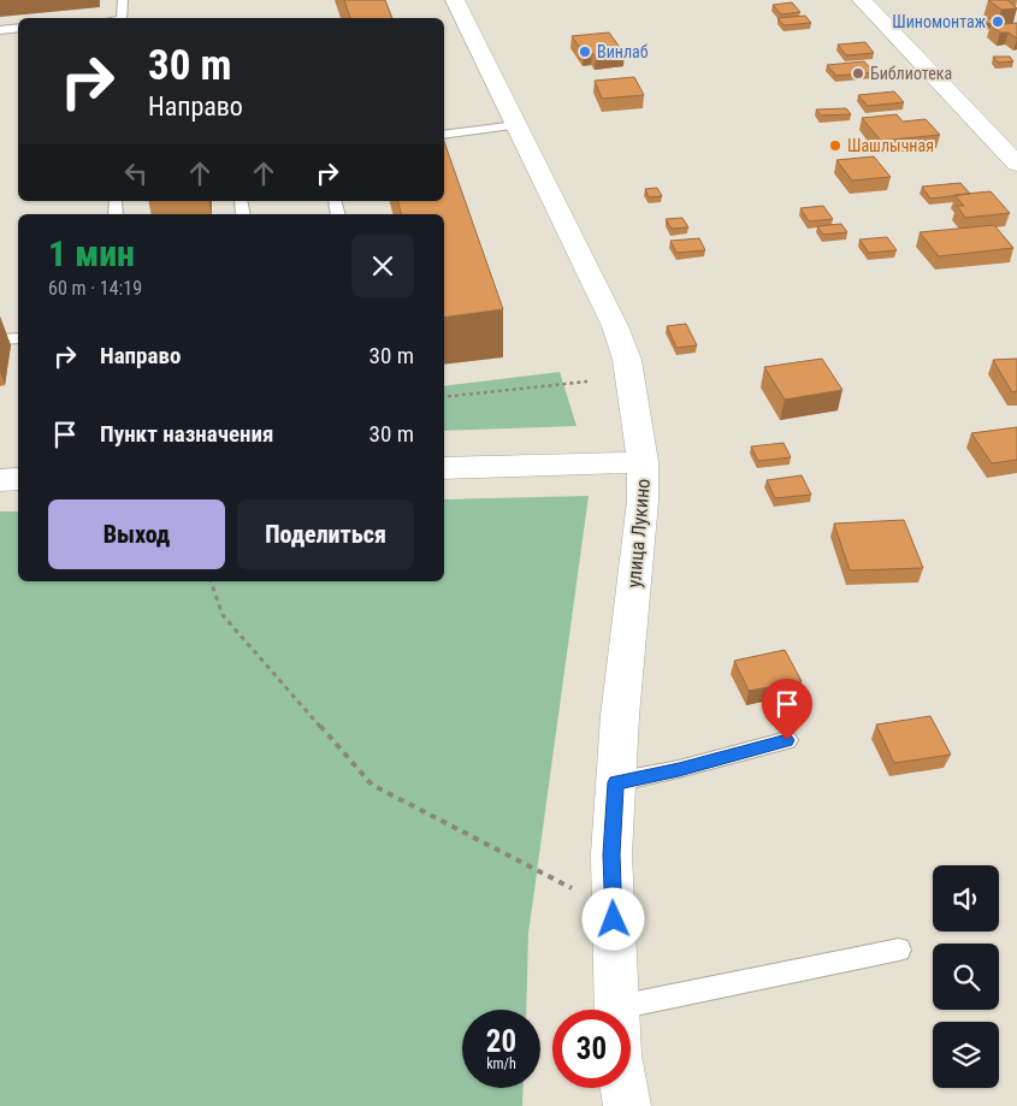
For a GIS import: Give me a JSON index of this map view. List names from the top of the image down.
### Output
{
  "streets": {
    "street": ["улица Лукино"]
  },
  "places": [
    "Шиномонтаж",
    "Винлаб",
    "Библиотека",
    "Шашлычная"
  ],
  "page": {
    "turn": ["30 m", "Направо"],
    "heading": ["1 мин", "60 m · 14:19"],
    "list": [
      {
        "name": "Направо",
        "value": "30 m"
      },
      {
        "name": "Пункт назначения",
        "value": "30 m"
      }
    ],
    "buttons": ["Выход", "Поделиться"],
    "speed": "20 km/h",
    "limit": "30"
  }
}
